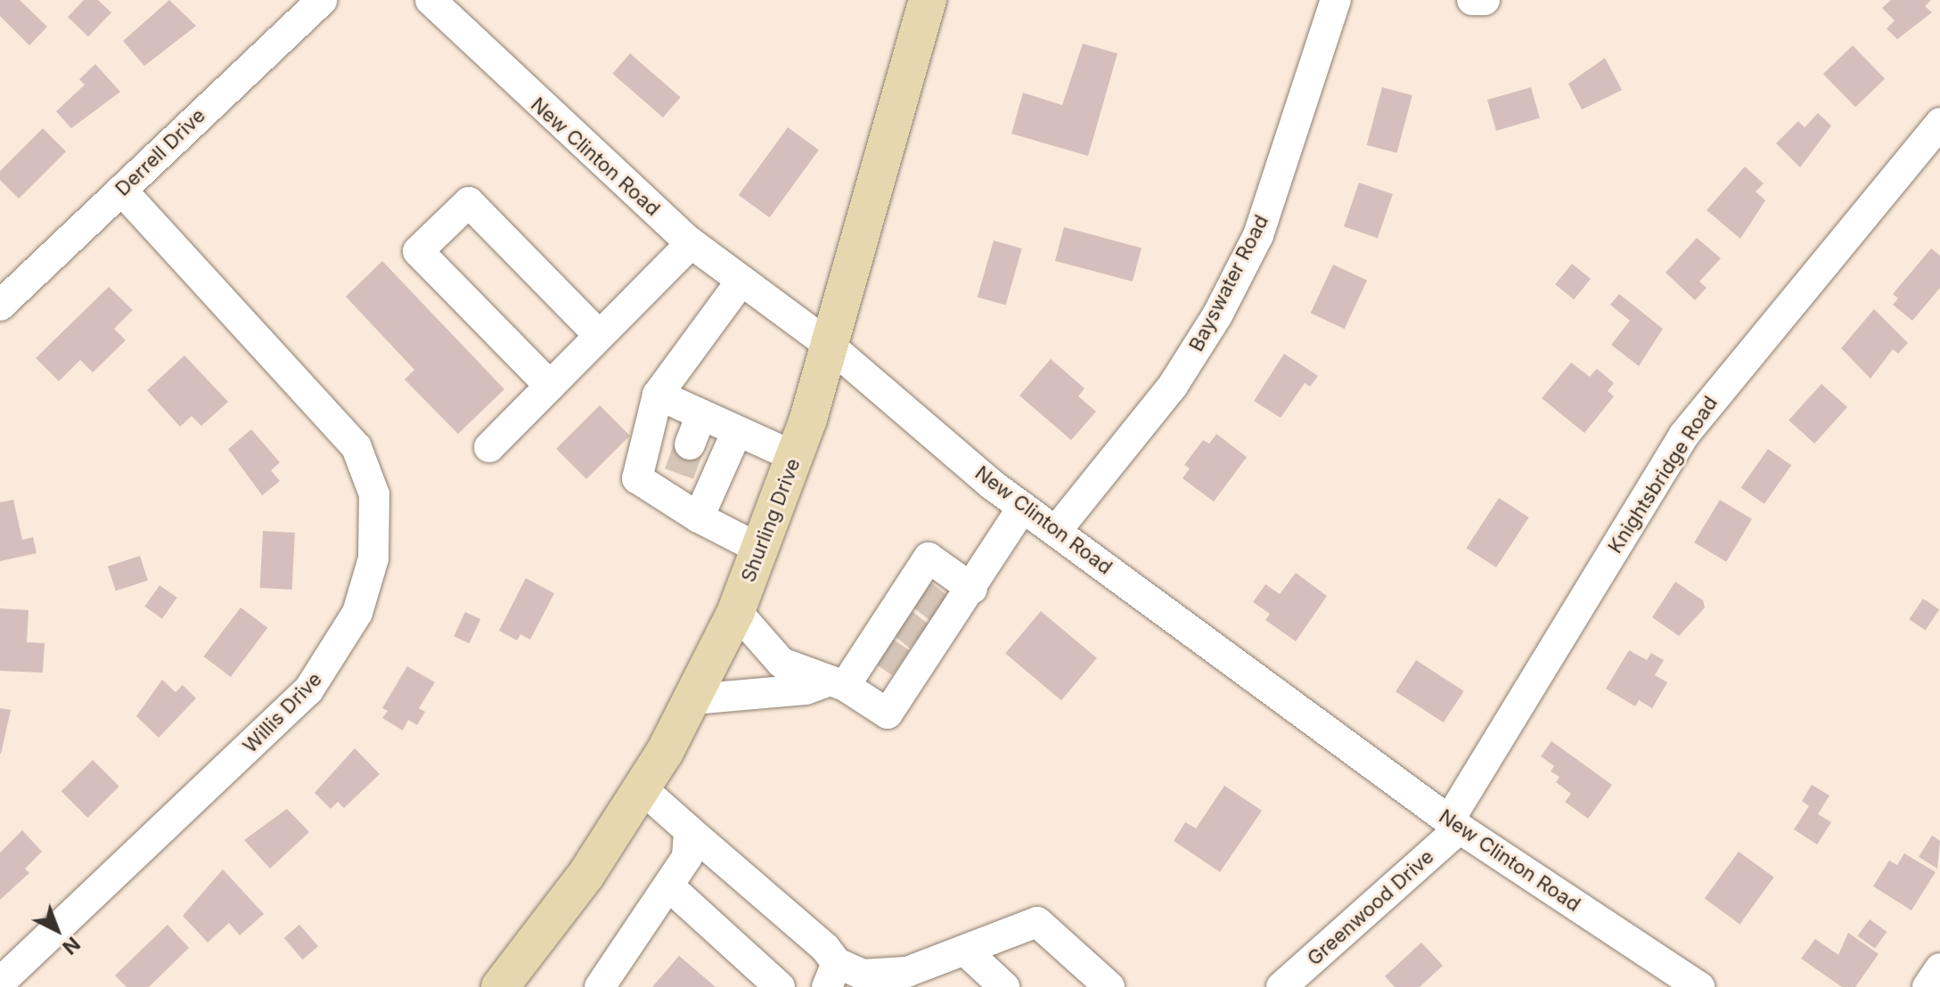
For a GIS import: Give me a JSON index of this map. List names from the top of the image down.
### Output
{
  "streets": {
    "main road": ["Shurling Drive"],
    "street": [
      "Derrell Drive",
      "New Clinton Road",
      "Bayswater Road",
      "Knightsbridge Road",
      "Willis Drive",
      "Greenwood Drive"
    ]
  },
  "crossings": [
    ["Derrell Drive", "Willis Drive"],
    ["New Clinton Road", "Bayswater Road"],
    ["New Clinton Road", "Knightsbridge Road"],
    ["New Clinton Road", "Shurling Drive"],
    ["New Clinton Road", "Greenwood Drive"],
    ["Knightsbridge Road", "Greenwood Drive"]
  ],
  "north": "bottom right"
}
